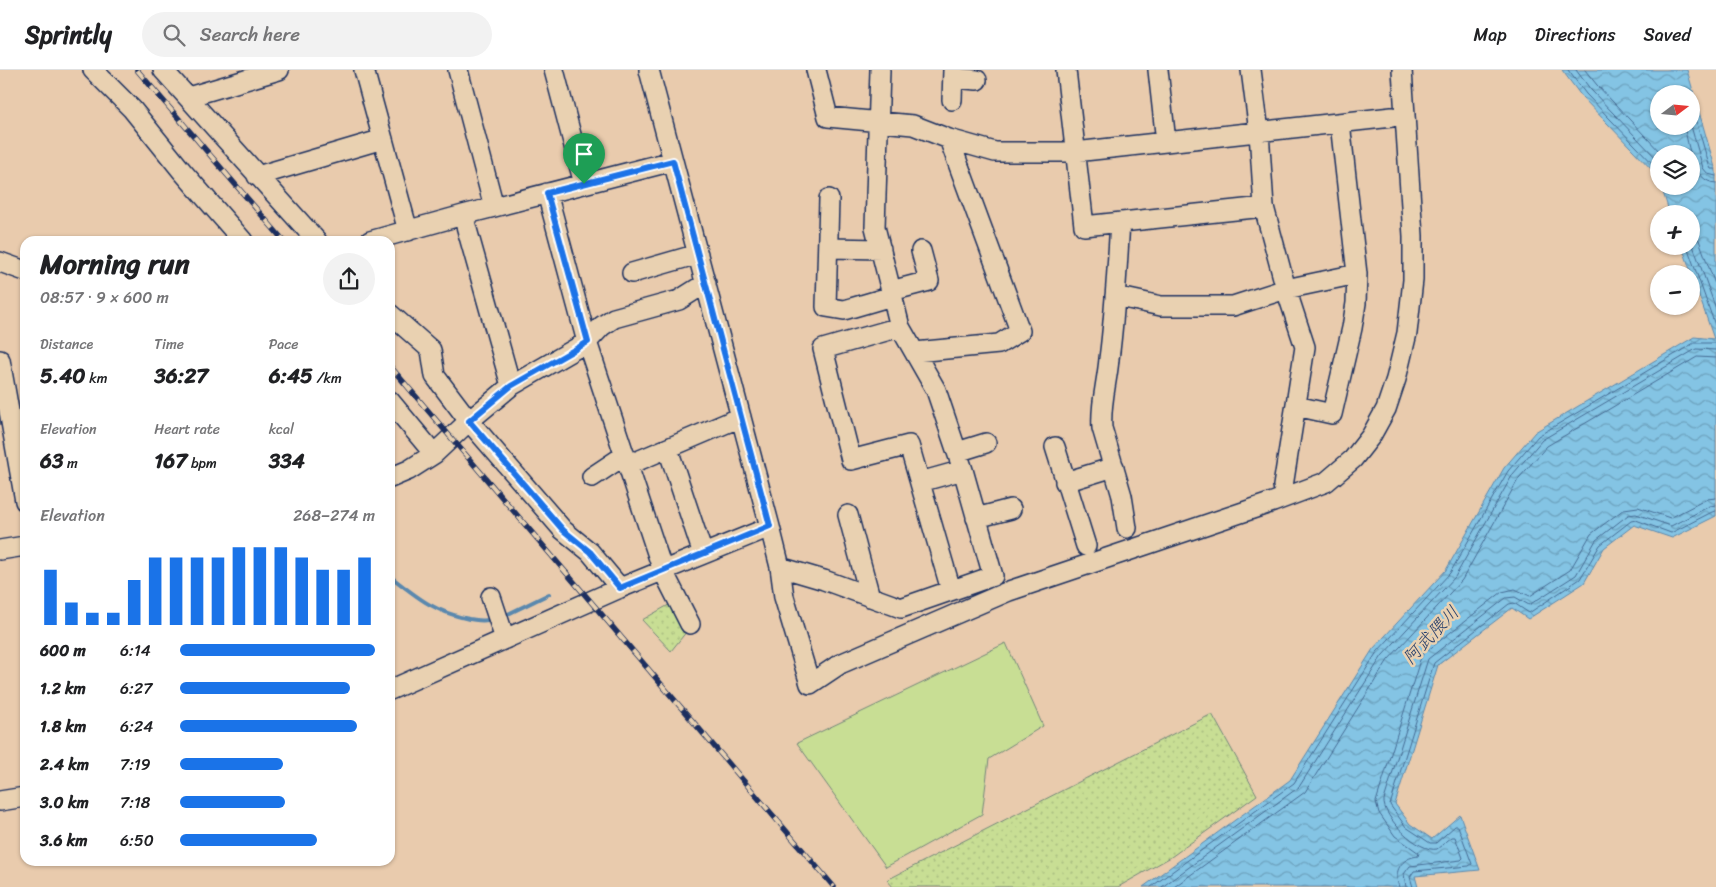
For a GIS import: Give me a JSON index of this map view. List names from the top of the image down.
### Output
{
  "water": ["阿武隈川"],
  "north": "right",
  "page": {
    "header": "Sprintly",
    "search": "Search here",
    "nav": ["Map", "Directions", "Saved"],
    "map_buttons": ["+", "−"],
    "heading": ["Morning run", "08:57 · 9 × 600 m"],
    "stats": [
      ["Distance", "5.40 km"],
      ["Time", "36:27"],
      ["Pace", "6:45 /km"],
      ["Elevation", "63 m"],
      ["Heart rate", "167 bpm"],
      ["kcal", "334"]
    ],
    "chart": ["Elevation", "268–274 m"],
    "list": [
      {
        "name": "600 m",
        "note": "6:14"
      },
      {
        "name": "1.2 km",
        "note": "6:27"
      },
      {
        "name": "1.8 km",
        "note": "6:24"
      },
      {
        "name": "2.4 km",
        "note": "7:19"
      },
      {
        "name": "3.0 km",
        "note": "7:18"
      },
      {
        "name": "3.6 km",
        "note": "6:50"
      }
    ]
  }
}
